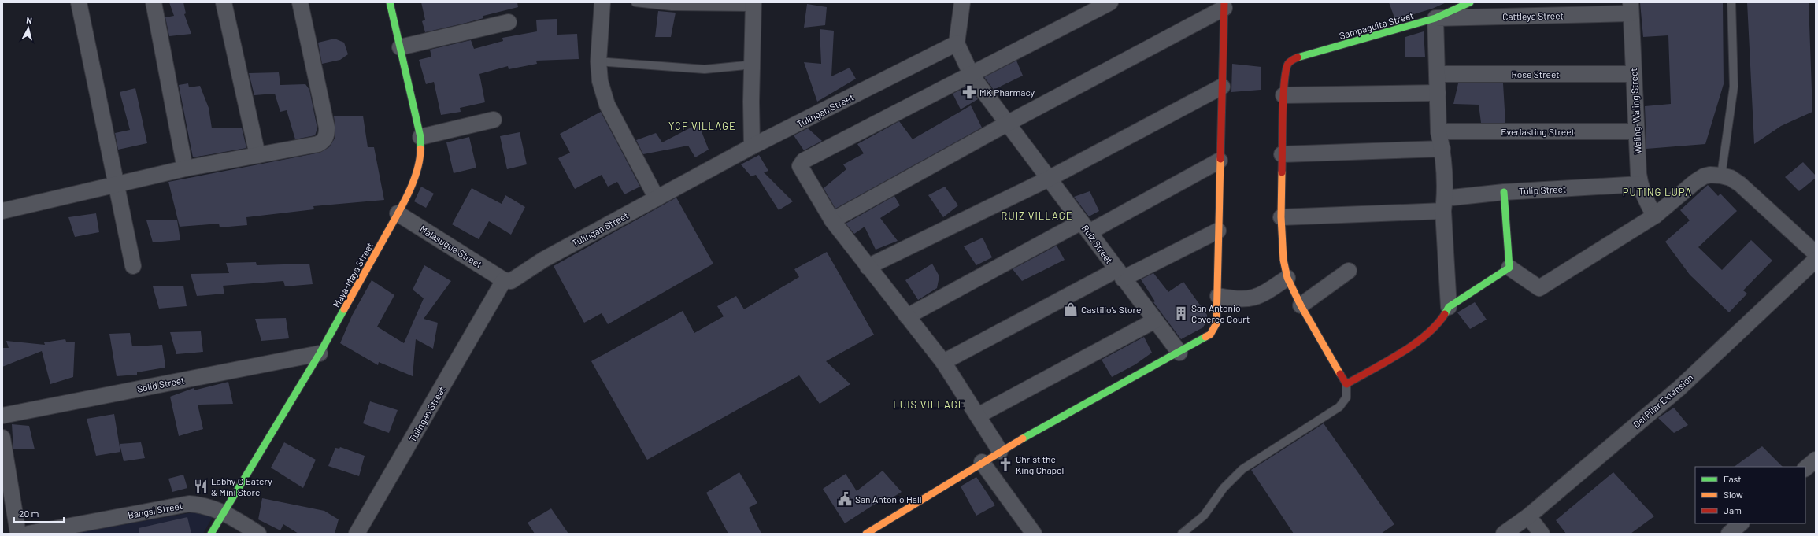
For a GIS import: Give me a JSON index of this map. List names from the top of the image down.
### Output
{
  "streets": {
    "street": [
      "Cattleya Street",
      "Sampaguita Street",
      "Rose Street",
      "Tulingan Street",
      "Waling-Waling Street",
      "Everlasting Street",
      "Tulip Street",
      "Ruiz Street",
      "Malasugue Street",
      "Maya-Maya Street",
      "Solid Street",
      "Del Pilar Extension",
      "Bangsi Street"
    ]
  },
  "crossings": [
    ["Cattleya Street", "Sampaguita Street"],
    ["Cattleya Street", "Waling-Waling Street"],
    ["Rose Street", "Waling-Waling Street"],
    ["Tulingan Street", "Ruiz Street"],
    ["Tulingan Street", "Malasugue Street"],
    ["Waling-Waling Street", "Everlasting Street"],
    ["Waling-Waling Street", "Tulip Street"],
    ["Malasugue Street", "Maya-Maya Street"],
    ["Maya-Maya Street", "Solid Street"],
    ["Maya-Maya Street", "Bangsi Street"]
  ],
  "districts": [
    "YCF VILLAGE",
    "PUTING LUPA",
    "RUIZ VILLAGE",
    "LUIS VILLAGE"
  ],
  "places": {
    "pharmacy": ["MK Pharmacy"],
    "shop": ["Castillo's Store"],
    "building": ["San Antonio Covered Court"],
    "church": ["Christ the King Chapel"],
    "restaurant": ["Labhy G Eatery & Mini Store"],
    "public building": ["San Antonio Hall"]
  },
  "legend": ["Fast", "Slow", "Jam"],
  "scale_bar": "20 m",
  "north": "top"
}
